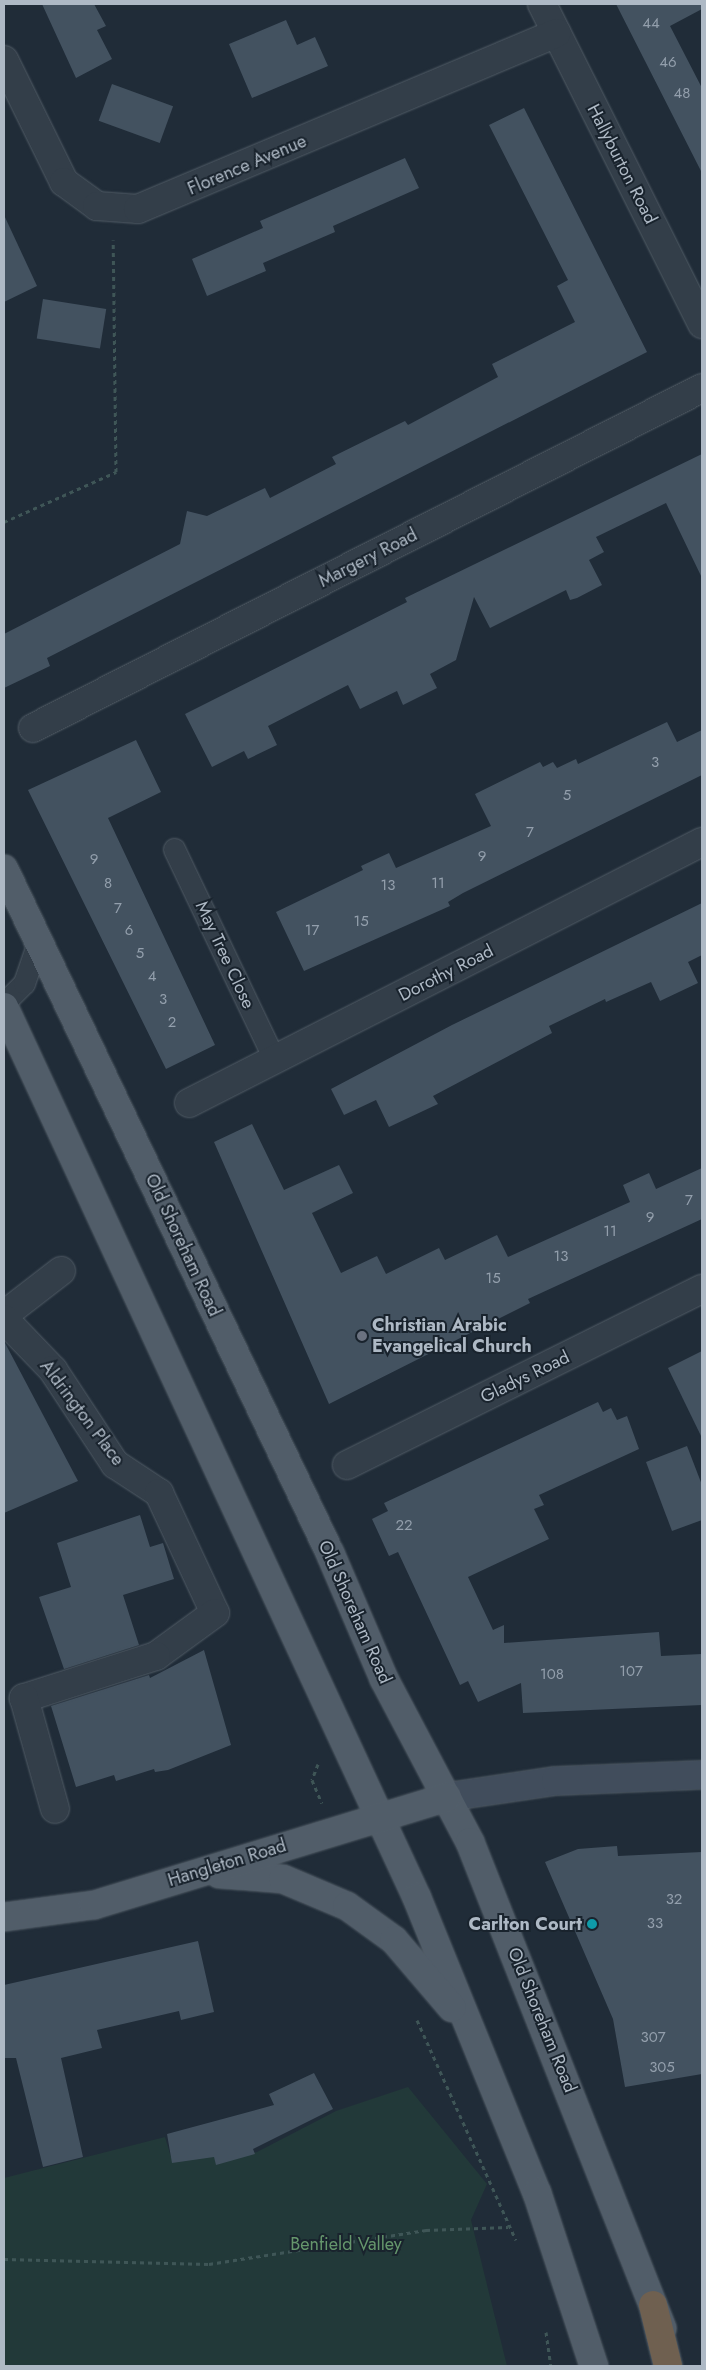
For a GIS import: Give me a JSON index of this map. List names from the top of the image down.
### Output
{
  "streets": {
    "main road": ["Old Shoreham Road", "Hangleton Road"],
    "street": [
      "Hallyburton Road",
      "Florence Avenue",
      "Margery Road",
      "Dorothy Road",
      "Gladys Road",
      "Aldrington Place"
    ],
    "lane": ["May Tree Close"]
  },
  "crossings": [
    ["Hallyburton Road", "Florence Avenue"],
    ["May Tree Close", "Dorothy Road"],
    ["Old Shoreham Road", "Hangleton Road"]
  ],
  "parks": ["Benfield Valley"],
  "places": ["Christian Arabic Evangelical Church", "Carlton Court"],
  "house_numbers": [
    "44",
    "46",
    "48",
    "3",
    "5",
    "7",
    "9",
    "9",
    "8",
    "11",
    "13",
    "7",
    "15",
    "6",
    "17",
    "5",
    "4",
    "3",
    "2",
    "7",
    "9",
    "11",
    "13",
    "15",
    "22",
    "107",
    "108",
    "32",
    "33",
    "307",
    "305"
  ]
}
